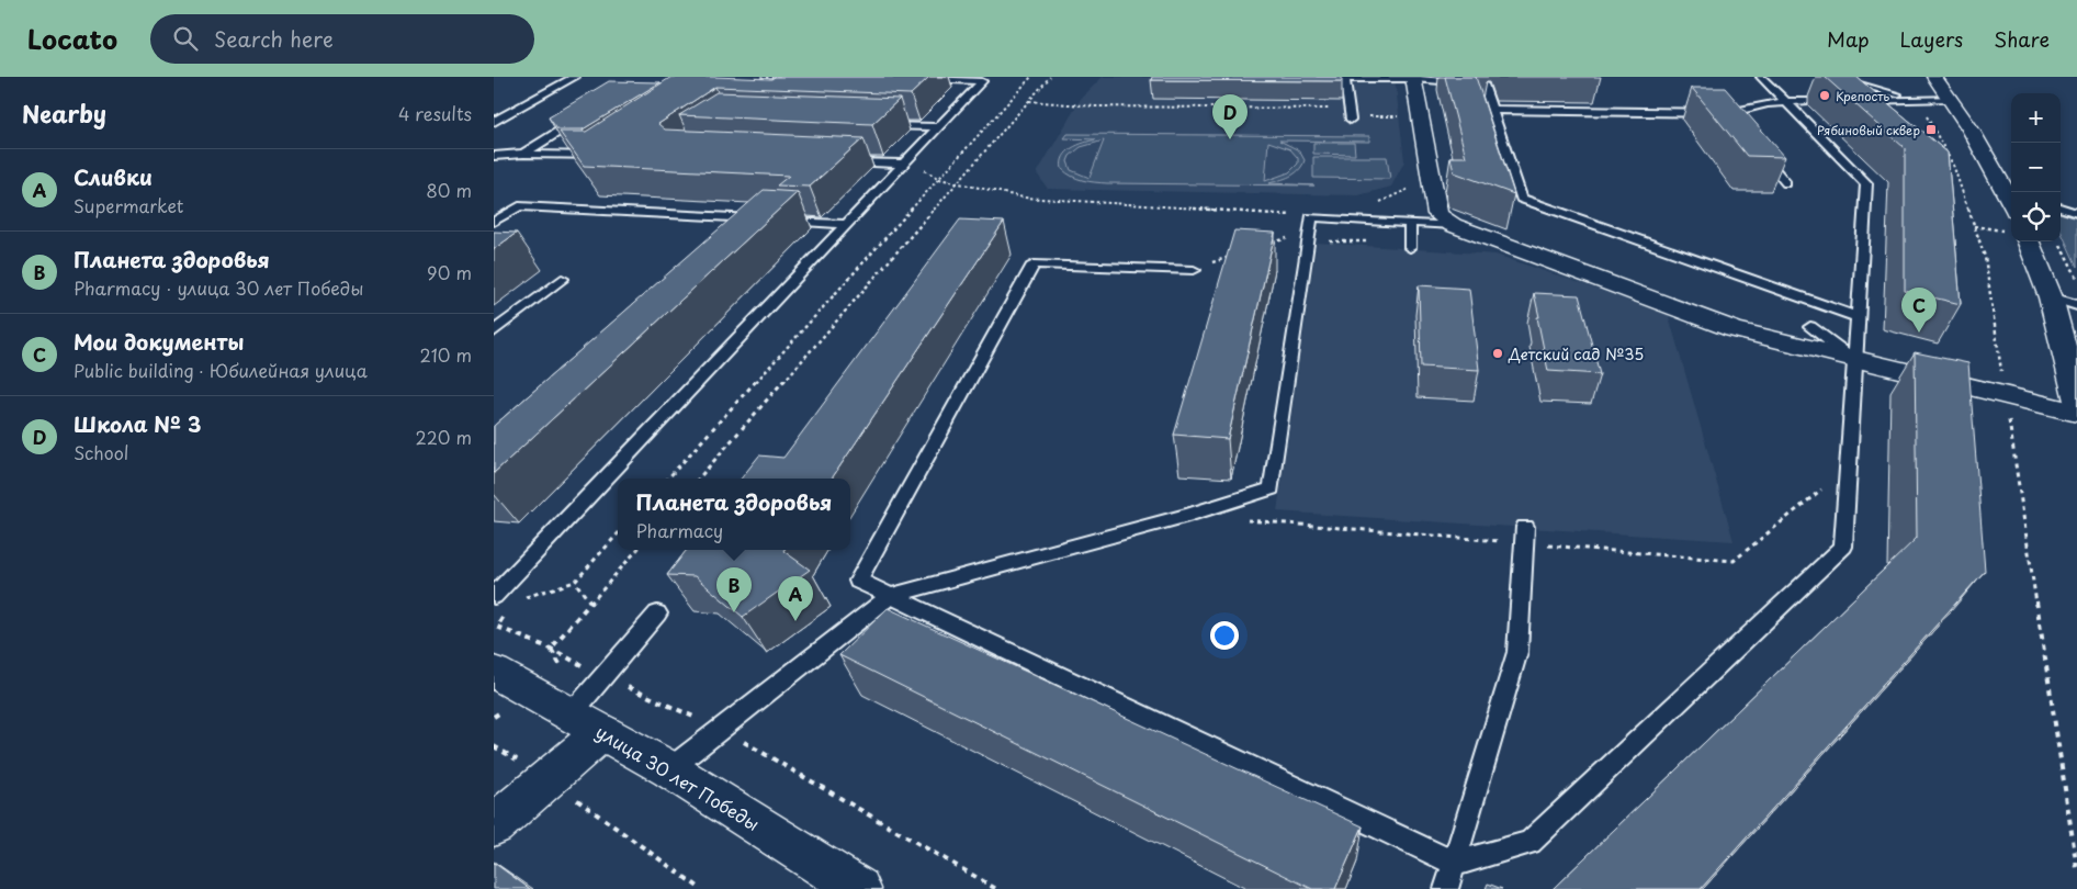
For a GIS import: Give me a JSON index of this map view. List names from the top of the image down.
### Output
{
  "streets": {
    "street": ["улица 30 лет Победы"]
  },
  "places": {
    "other": ["Крепость", "Детский сад №35"],
    "transit": ["Рябиновый сквер"]
  },
  "page": {
    "header": "Locato",
    "search": "Search here",
    "nav": ["Map", "Layers", "Share"],
    "heading": ["Nearby", "4 results"],
    "map_buttons": ["+", "−"],
    "pins": [
      "D",
      "C",
      "B",
      "A"
    ],
    "list": [
      {
        "mark": "A",
        "name": "Сливки",
        "note": "Supermarket",
        "value": "80 m"
      },
      {
        "mark": "B",
        "name": "Планета здоровья",
        "note": "Pharmacy · улица 30 лет Победы",
        "value": "90 m"
      },
      {
        "mark": "C",
        "name": "Мои документы",
        "note": "Public building · Юбилейная улица",
        "value": "210 m"
      },
      {
        "mark": "D",
        "name": "Школа № 3",
        "note": "School",
        "value": "220 m"
      }
    ],
    "popup": ["Планета здоровья", "Pharmacy"]
  }
}
